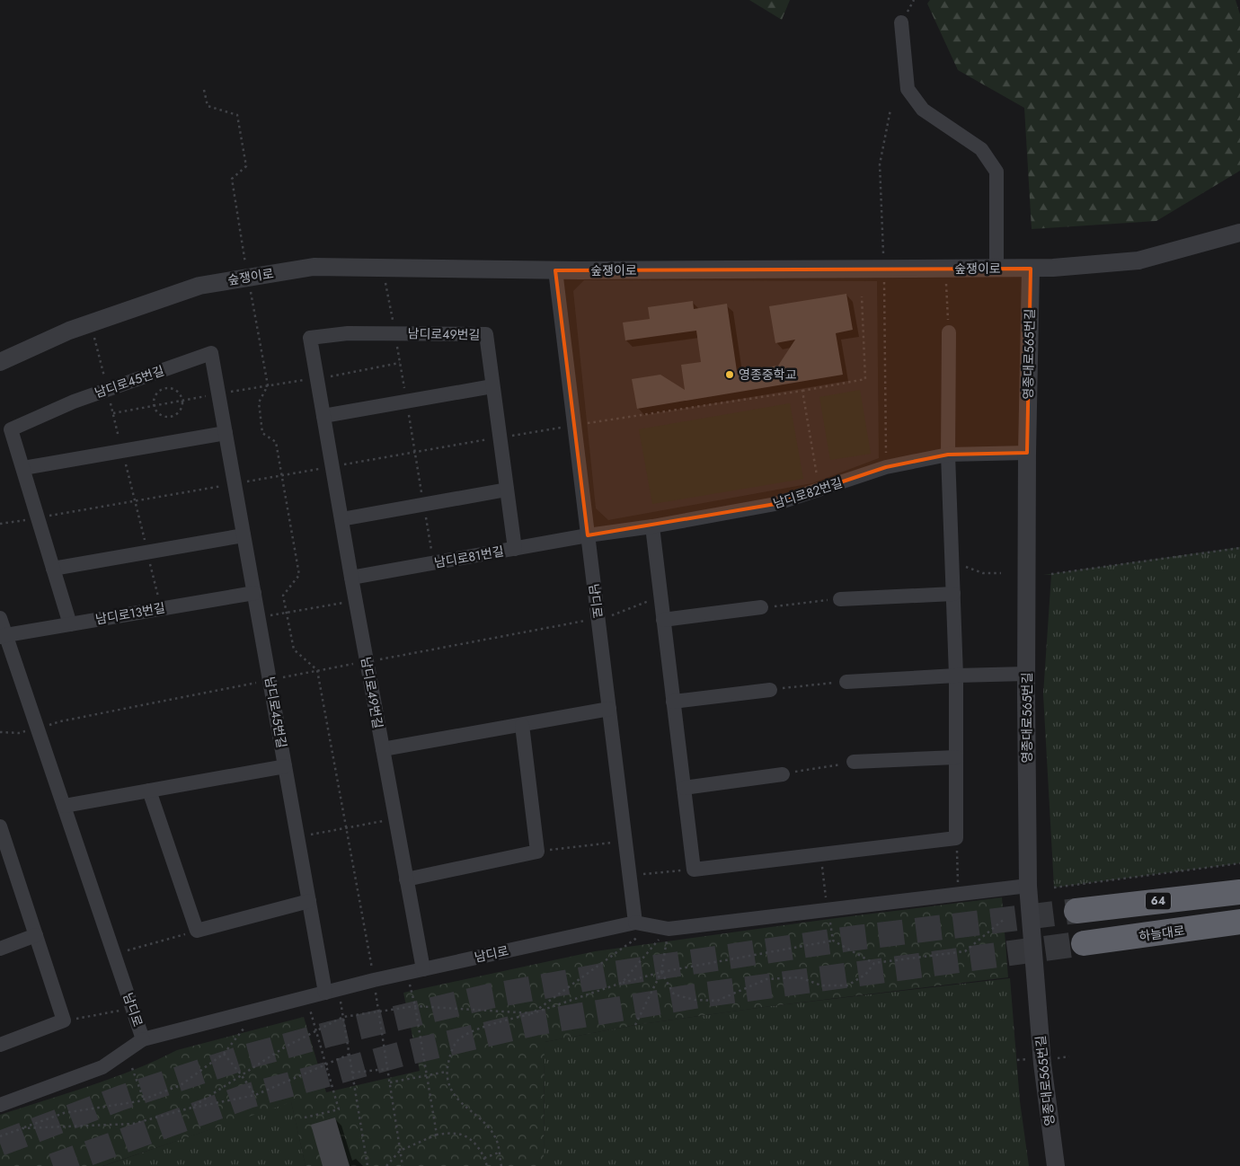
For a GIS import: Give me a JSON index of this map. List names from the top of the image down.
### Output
{
  "streets": {
    "highway": ["64", "하늘대로"],
    "street": [
      "숲쟁이로",
      "남디로49번길",
      "영종대로565번길",
      "남디로45번길",
      "남디로82번길",
      "남디로81번길",
      "남디로",
      "남디로13번길"
    ]
  },
  "crossings": [
    ["숲쟁이로", "영종대로565번길"],
    ["숲쟁이로", "남디로"],
    ["남디로49번길", "남디로81번길"],
    ["남디로49번길", "남디로"],
    ["영종대로565번길", "남디로82번길"],
    ["남디로45번길", "남디로"],
    ["남디로45번길", "남디로13번길"],
    ["남디로82번길", "남디로81번길"],
    ["남디로82번길", "남디로"],
    ["남디로81번길", "남디로"],
    ["남디로", "남디로13번길"]
  ],
  "places": ["영종중학교"]
}
